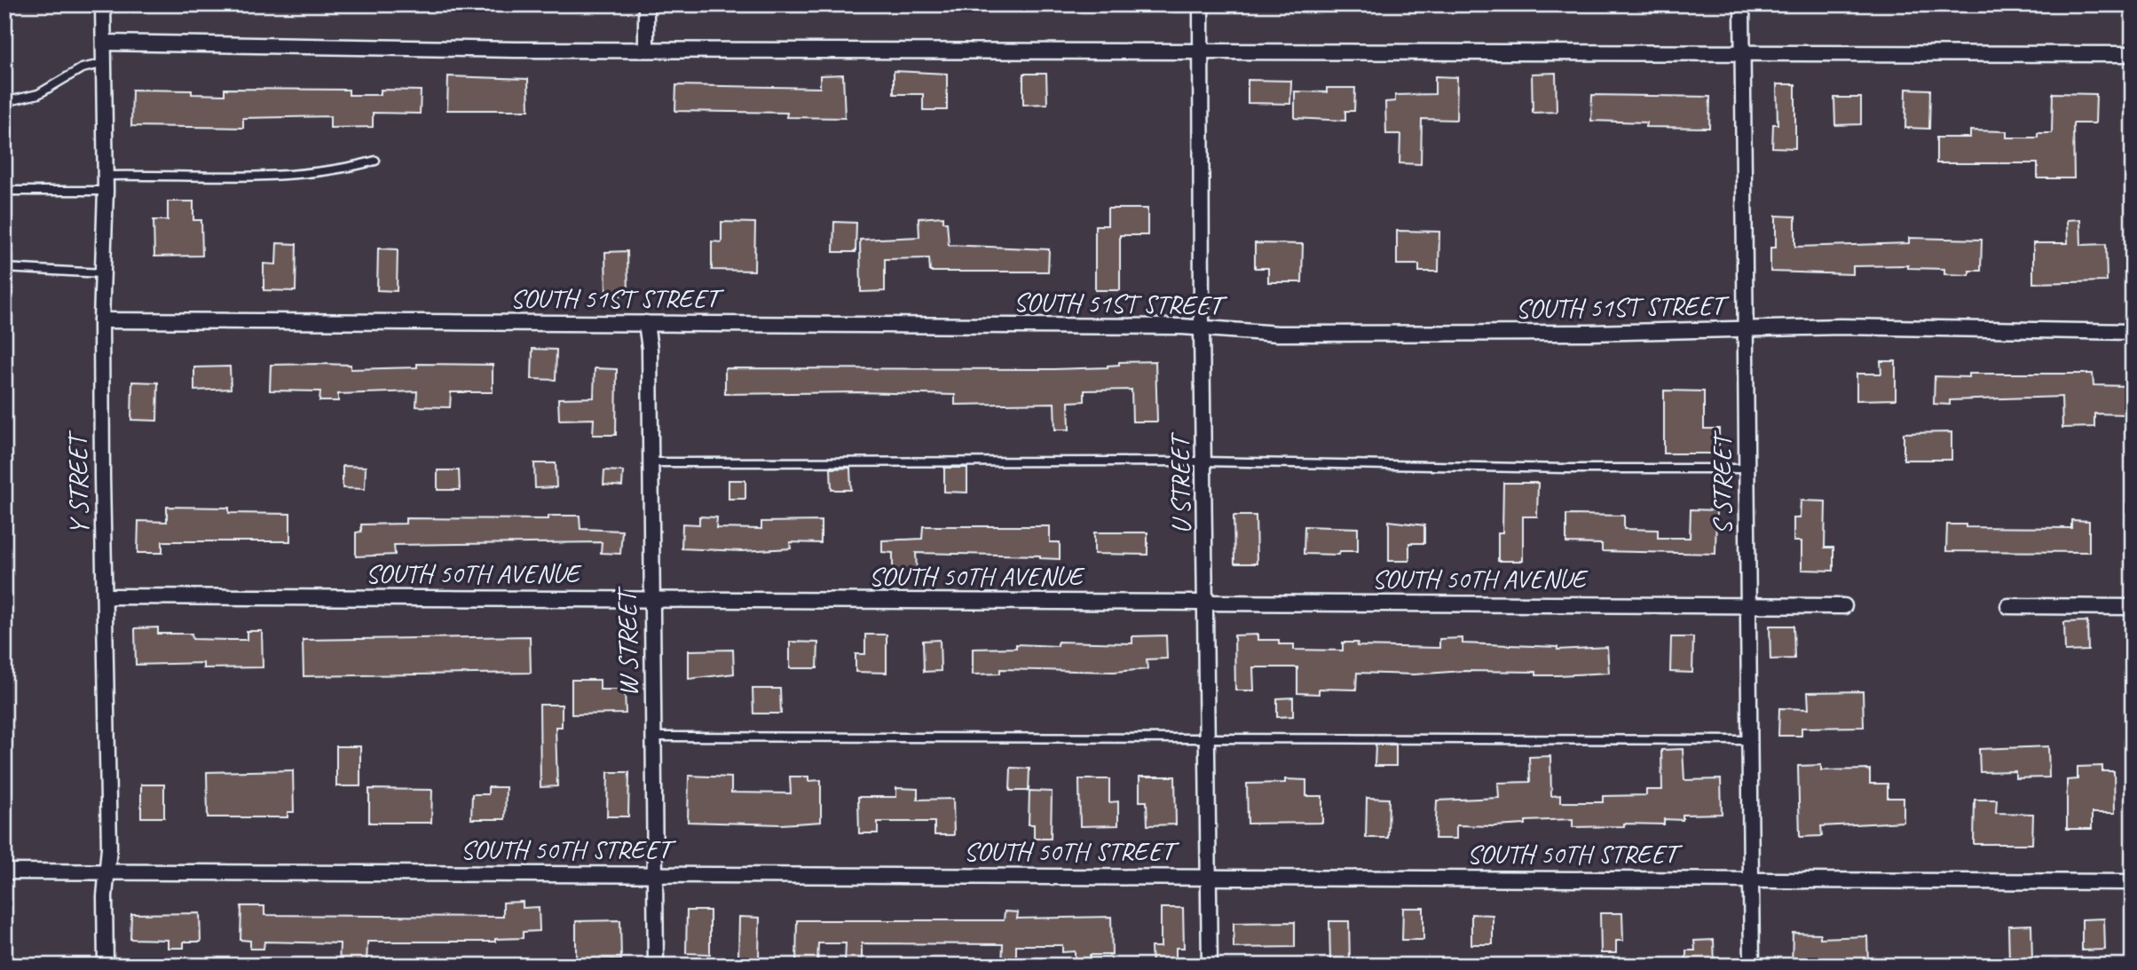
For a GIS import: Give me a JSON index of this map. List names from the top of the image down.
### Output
{
  "streets": {
    "street": [
      "SOUTH 51ST STREET",
      "Y STREET",
      "U STREET",
      "S STREET",
      "SOUTH 50TH AVENUE",
      "W STREET",
      "SOUTH 50TH STREET"
    ]
  },
  "crossings": [
    ["SOUTH 51ST STREET", "Y STREET"],
    ["SOUTH 51ST STREET", "U STREET"],
    ["SOUTH 51ST STREET", "S STREET"],
    ["SOUTH 51ST STREET", "W STREET"],
    ["Y STREET", "SOUTH 50TH AVENUE"],
    ["Y STREET", "SOUTH 50TH STREET"],
    ["U STREET", "SOUTH 50TH AVENUE"],
    ["U STREET", "SOUTH 50TH STREET"],
    ["S STREET", "SOUTH 50TH AVENUE"],
    ["S STREET", "SOUTH 50TH STREET"],
    ["SOUTH 50TH AVENUE", "W STREET"],
    ["W STREET", "SOUTH 50TH STREET"]
  ]
}
